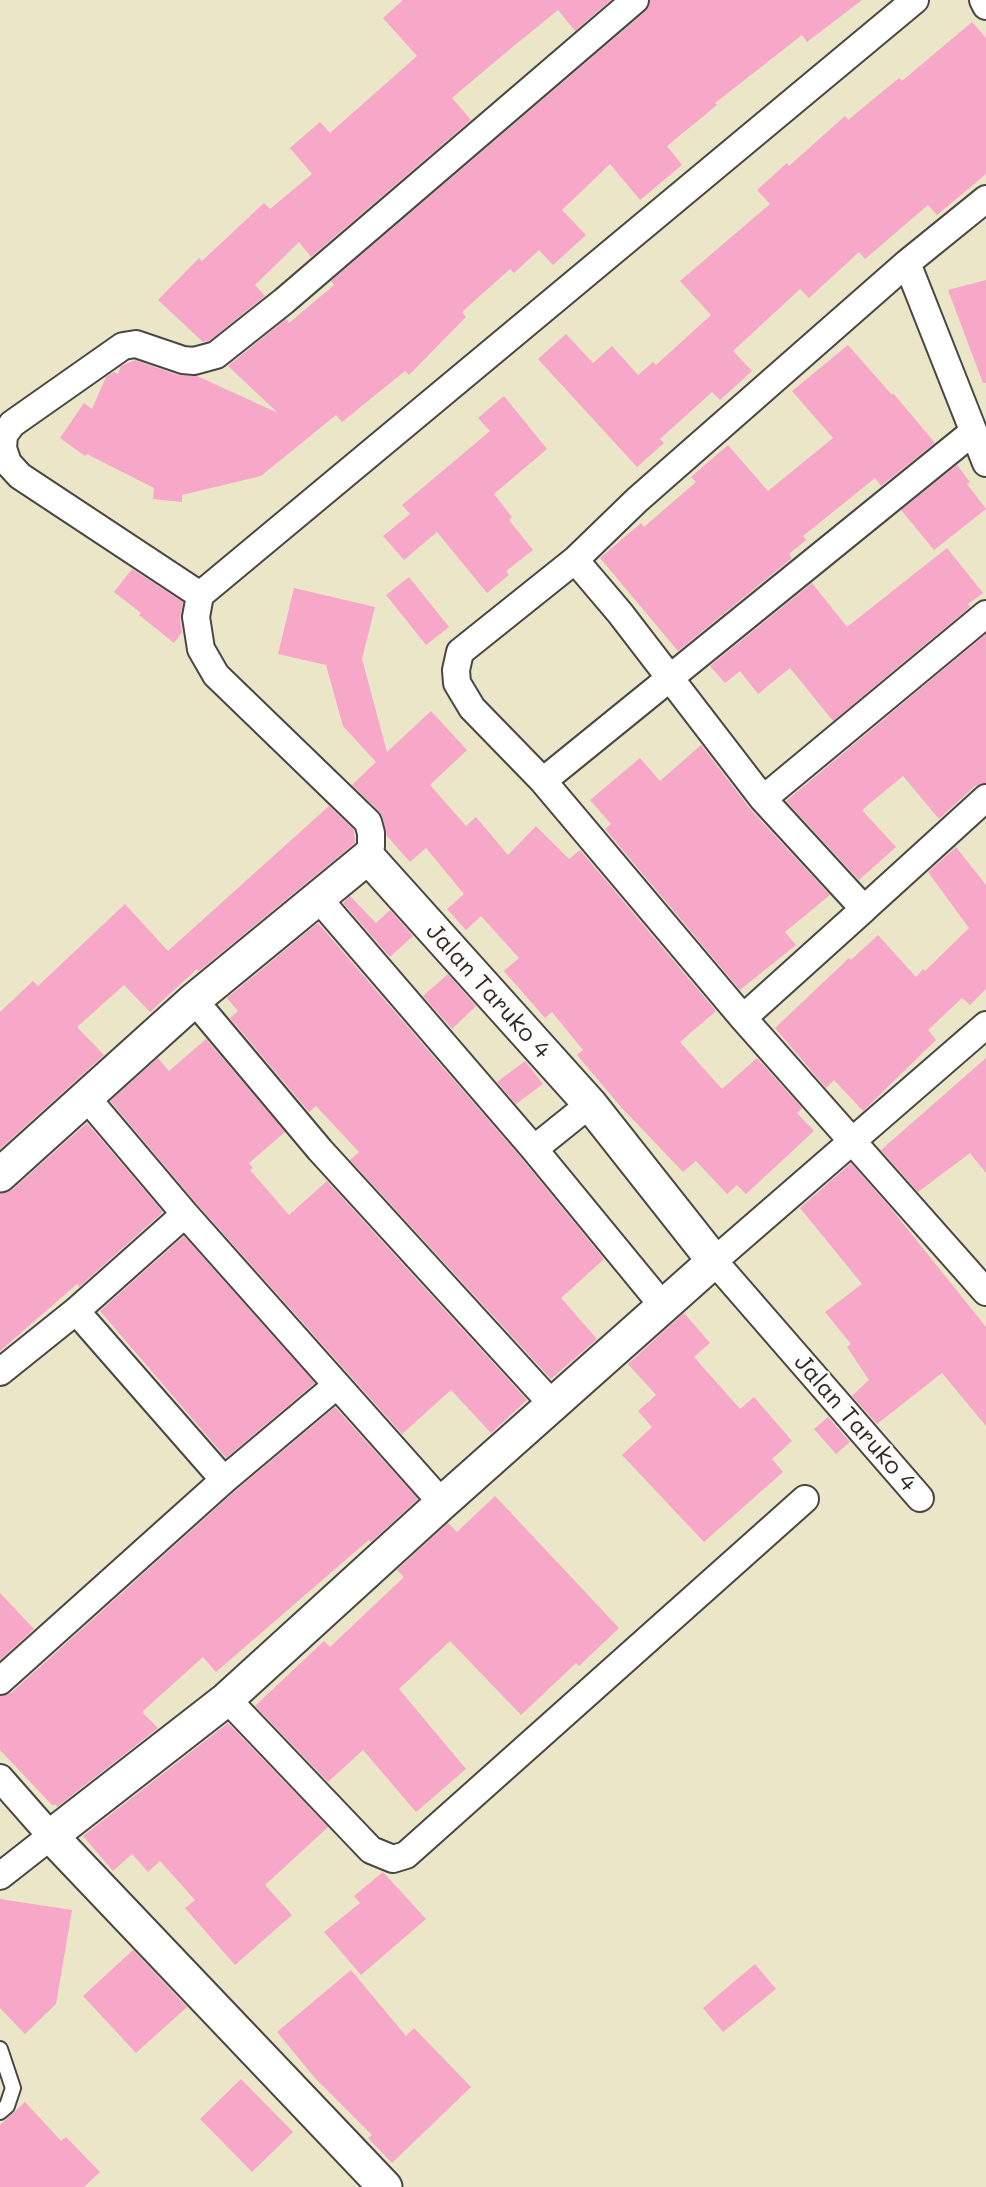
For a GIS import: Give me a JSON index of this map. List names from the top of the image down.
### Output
{
  "streets": {
    "street": ["Jalan Taruko 4"]
  }
}
